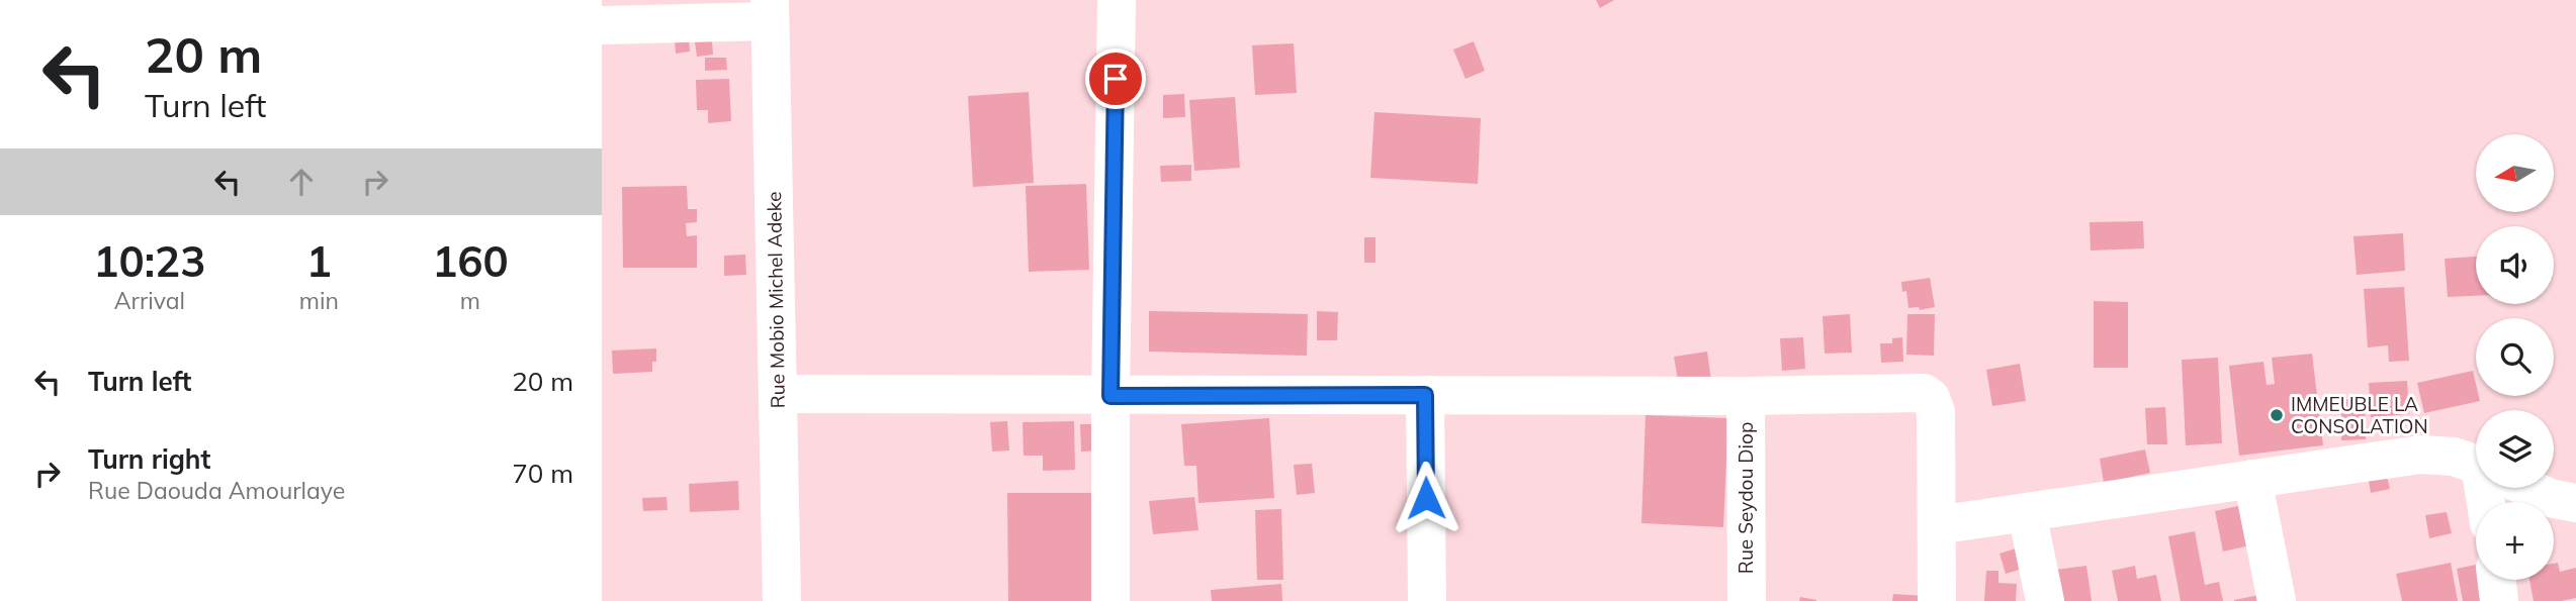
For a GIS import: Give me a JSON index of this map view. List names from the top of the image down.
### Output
{
  "streets": {
    "street": ["Rue Mobio Michel Adeke", "Rue Seydou Diop"]
  },
  "places": ["IMMEUBLE LA CONSOLATION"],
  "north": "left",
  "page": {
    "turn": ["20 m", "Turn left"],
    "map_buttons": "+",
    "eta": [
      "10:23",
      "Arrival",
      "1",
      "min",
      "160",
      "m"
    ],
    "list": [
      {
        "name": "Turn left",
        "value": "20 m"
      },
      {
        "name": "Turn right",
        "note": "Rue Daouda Amourlaye",
        "value": "70 m"
      }
    ]
  }
}
